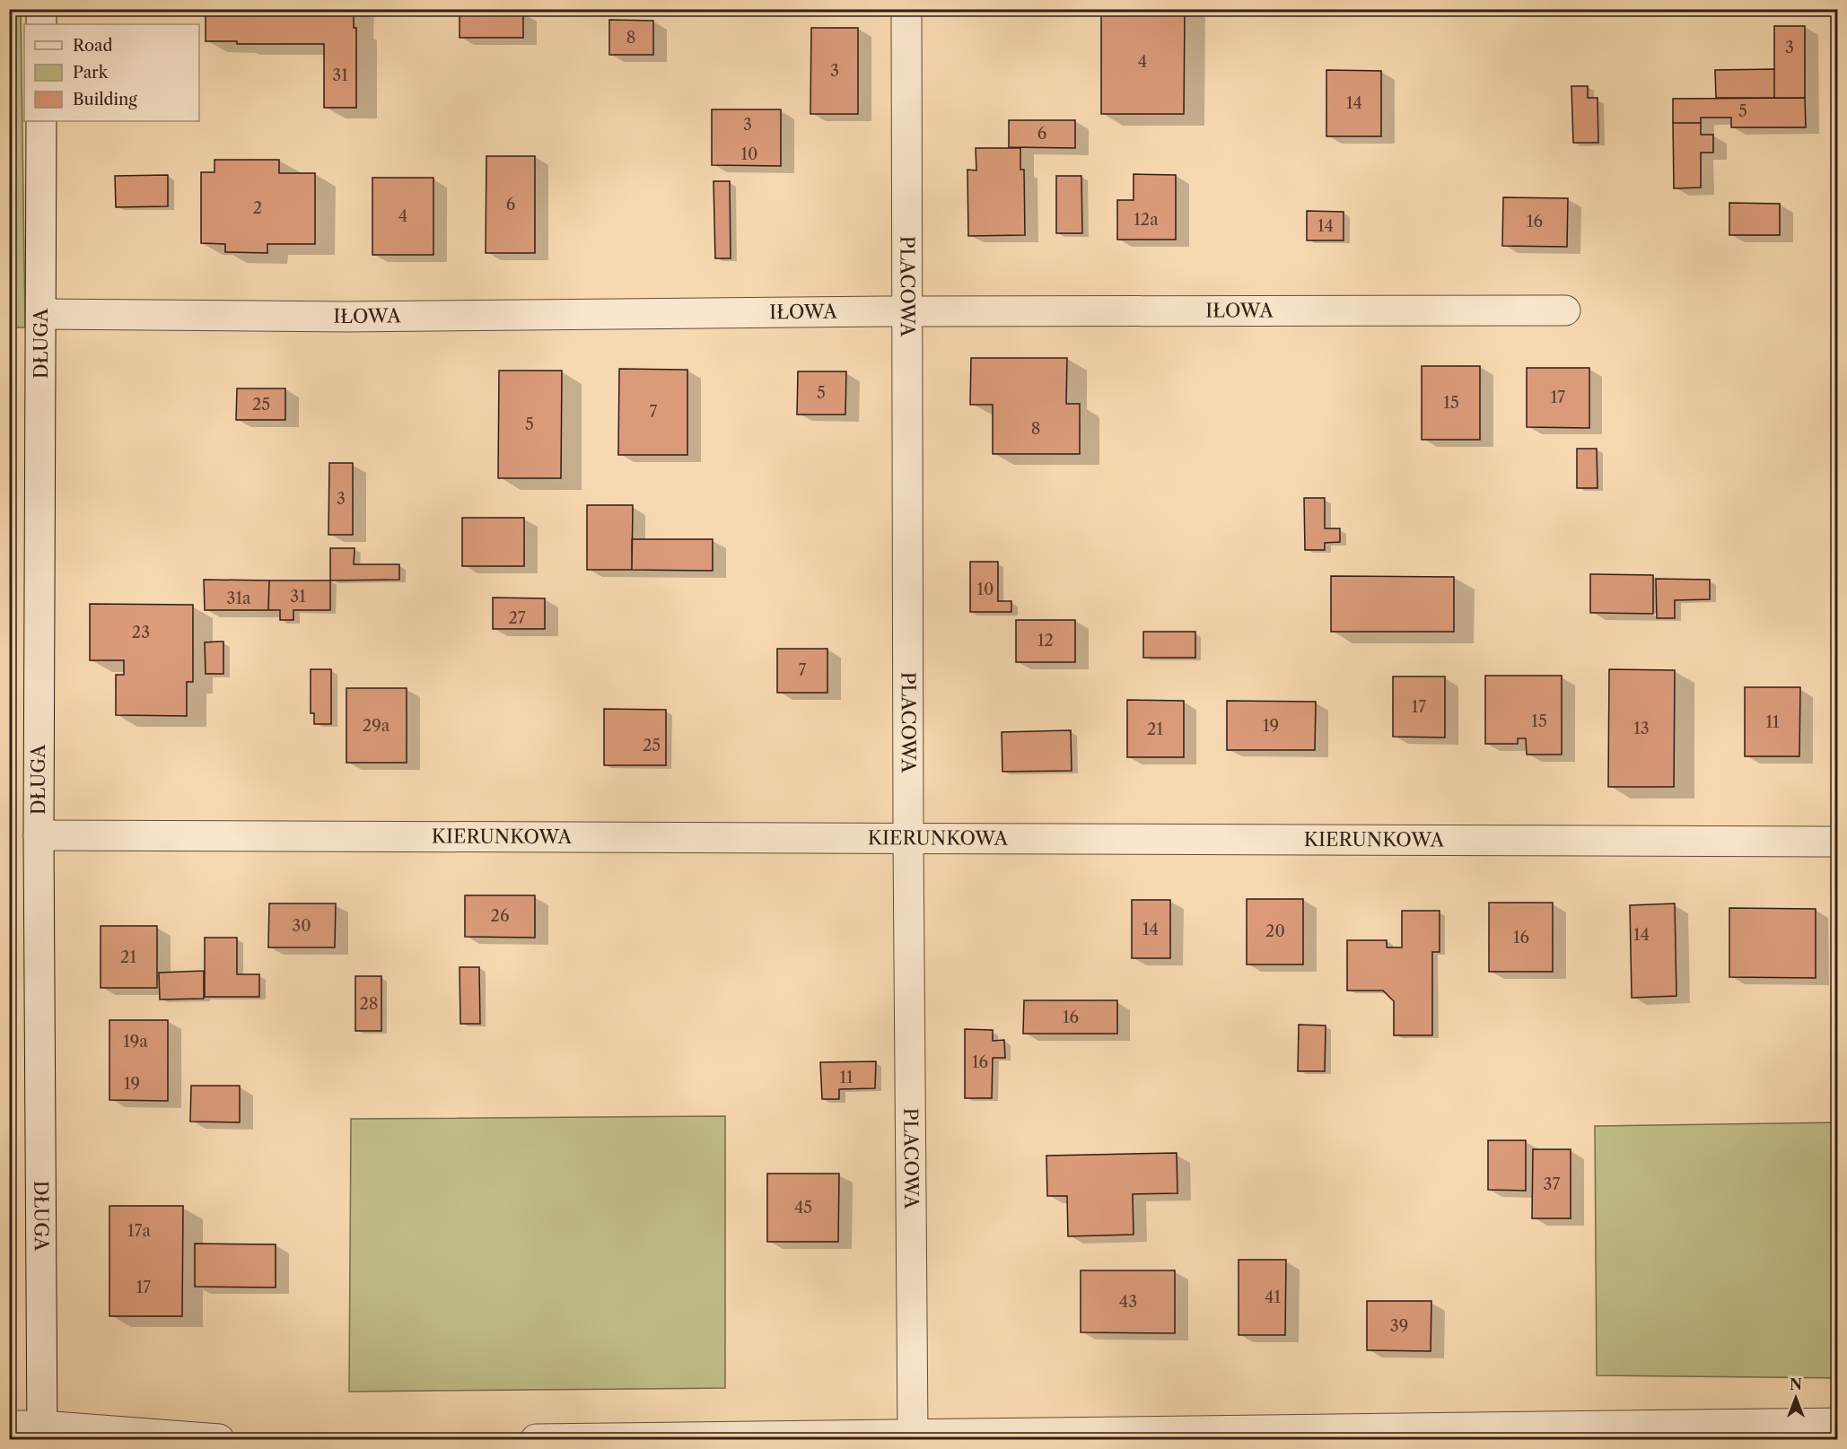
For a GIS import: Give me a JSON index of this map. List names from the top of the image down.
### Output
{
  "streets": {
    "street": [
      "PLACOWA",
      "IŁOWA",
      "DŁUGA",
      "KIERUNKOWA"
    ]
  },
  "crossings": [
    ["PLACOWA", "IŁOWA"],
    ["PLACOWA", "KIERUNKOWA"],
    ["IŁOWA", "DŁUGA"],
    ["DŁUGA", "KIERUNKOWA"]
  ],
  "house_numbers": [
    "8",
    "3",
    "4",
    "3",
    "31",
    "14",
    "5",
    "3",
    "6",
    "10",
    "6",
    "2",
    "4",
    "12a",
    "16",
    "14",
    "5",
    "17",
    "15",
    "25",
    "7",
    "5",
    "8",
    "3",
    "10",
    "31",
    "31a",
    "27",
    "23",
    "12",
    "7",
    "17",
    "15",
    "11",
    "29a",
    "19",
    "13",
    "21",
    "25",
    "26",
    "30",
    "14",
    "20",
    "14",
    "16",
    "21",
    "28",
    "16",
    "19a",
    "16",
    "11",
    "19",
    "37",
    "45",
    "17a",
    "17",
    "41",
    "43",
    "39"
  ],
  "legend": ["Road", "Park", "Building"],
  "north": "top"
}
